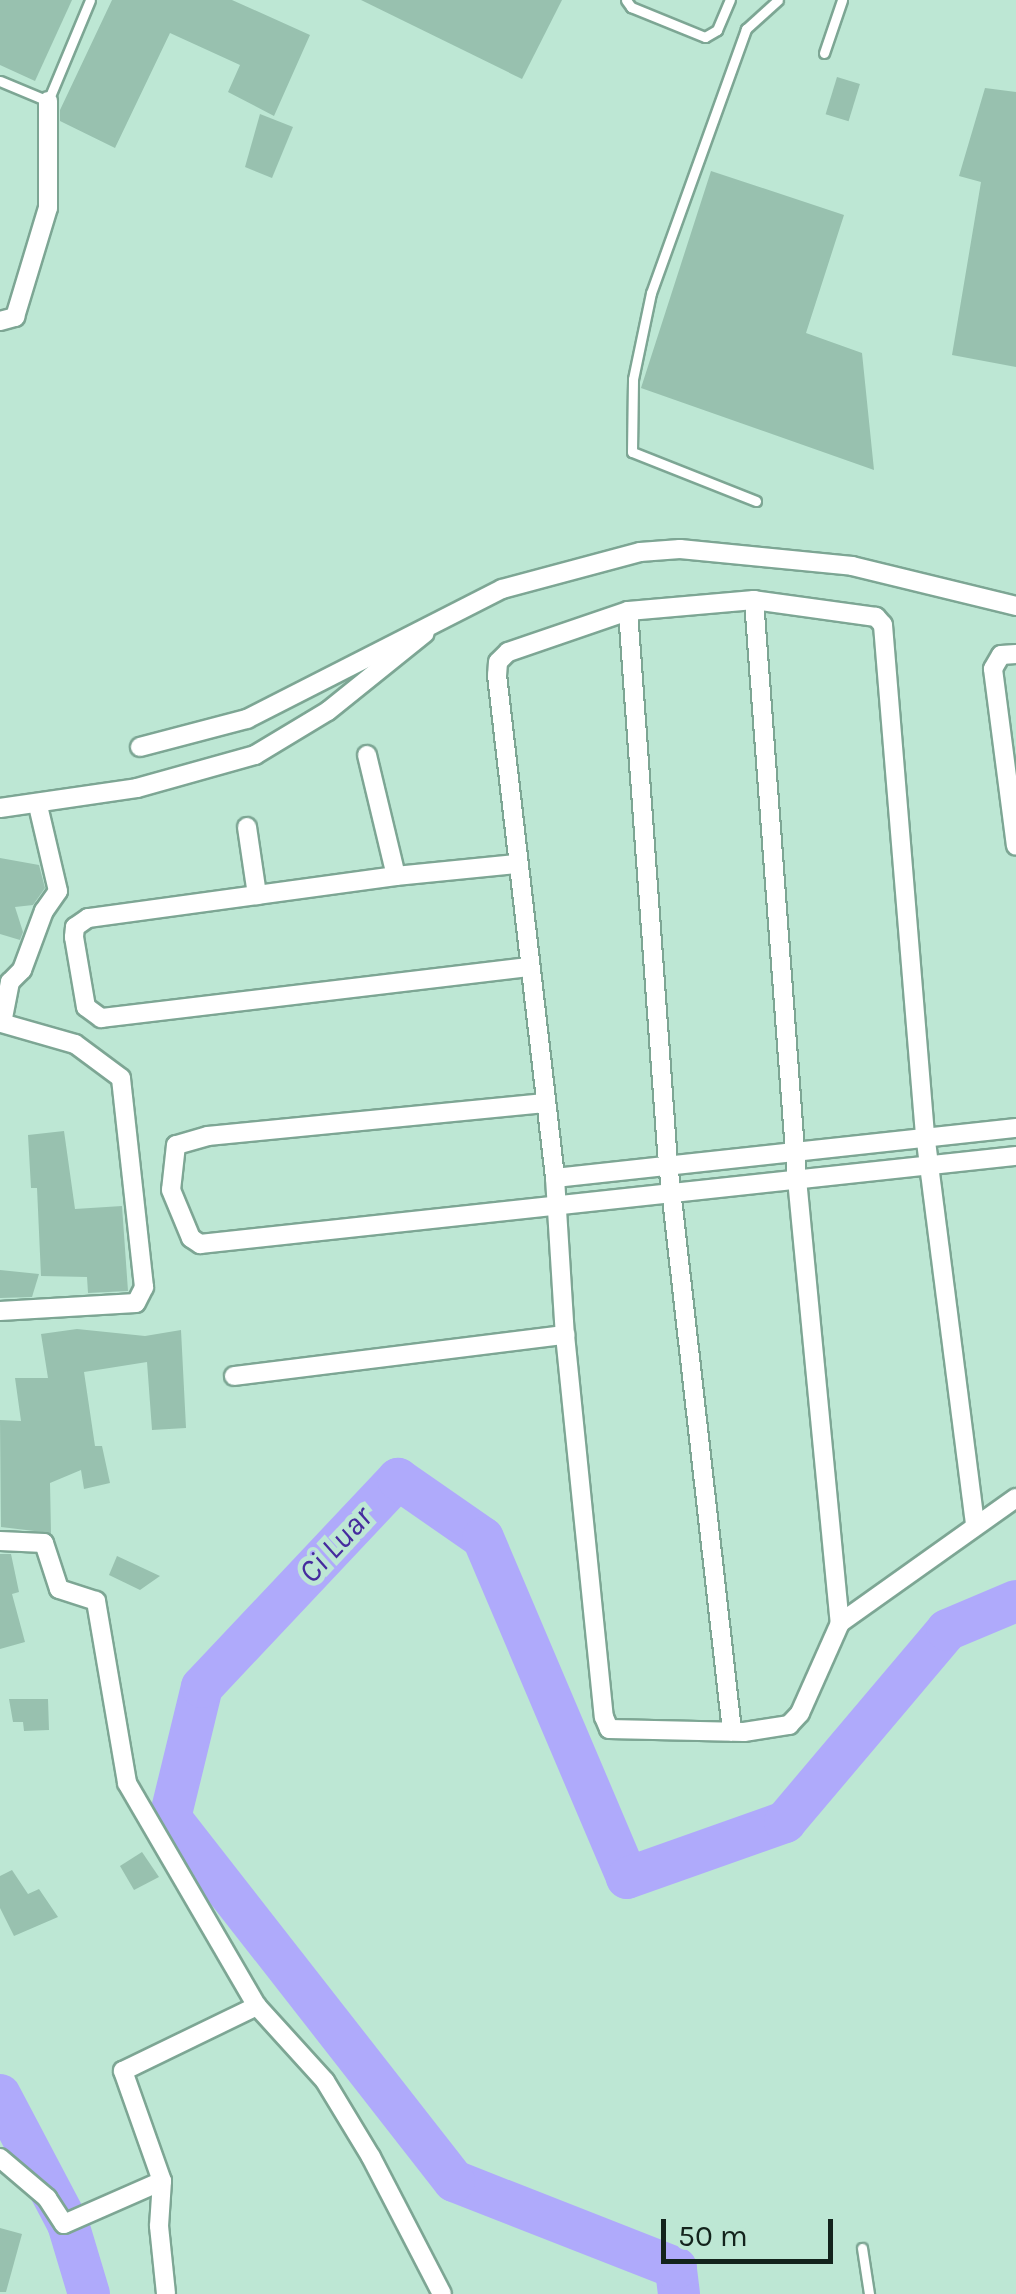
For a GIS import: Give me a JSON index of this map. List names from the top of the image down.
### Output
{
  "water": ["Ci Luar"],
  "scale_bar": "50 m"
}
